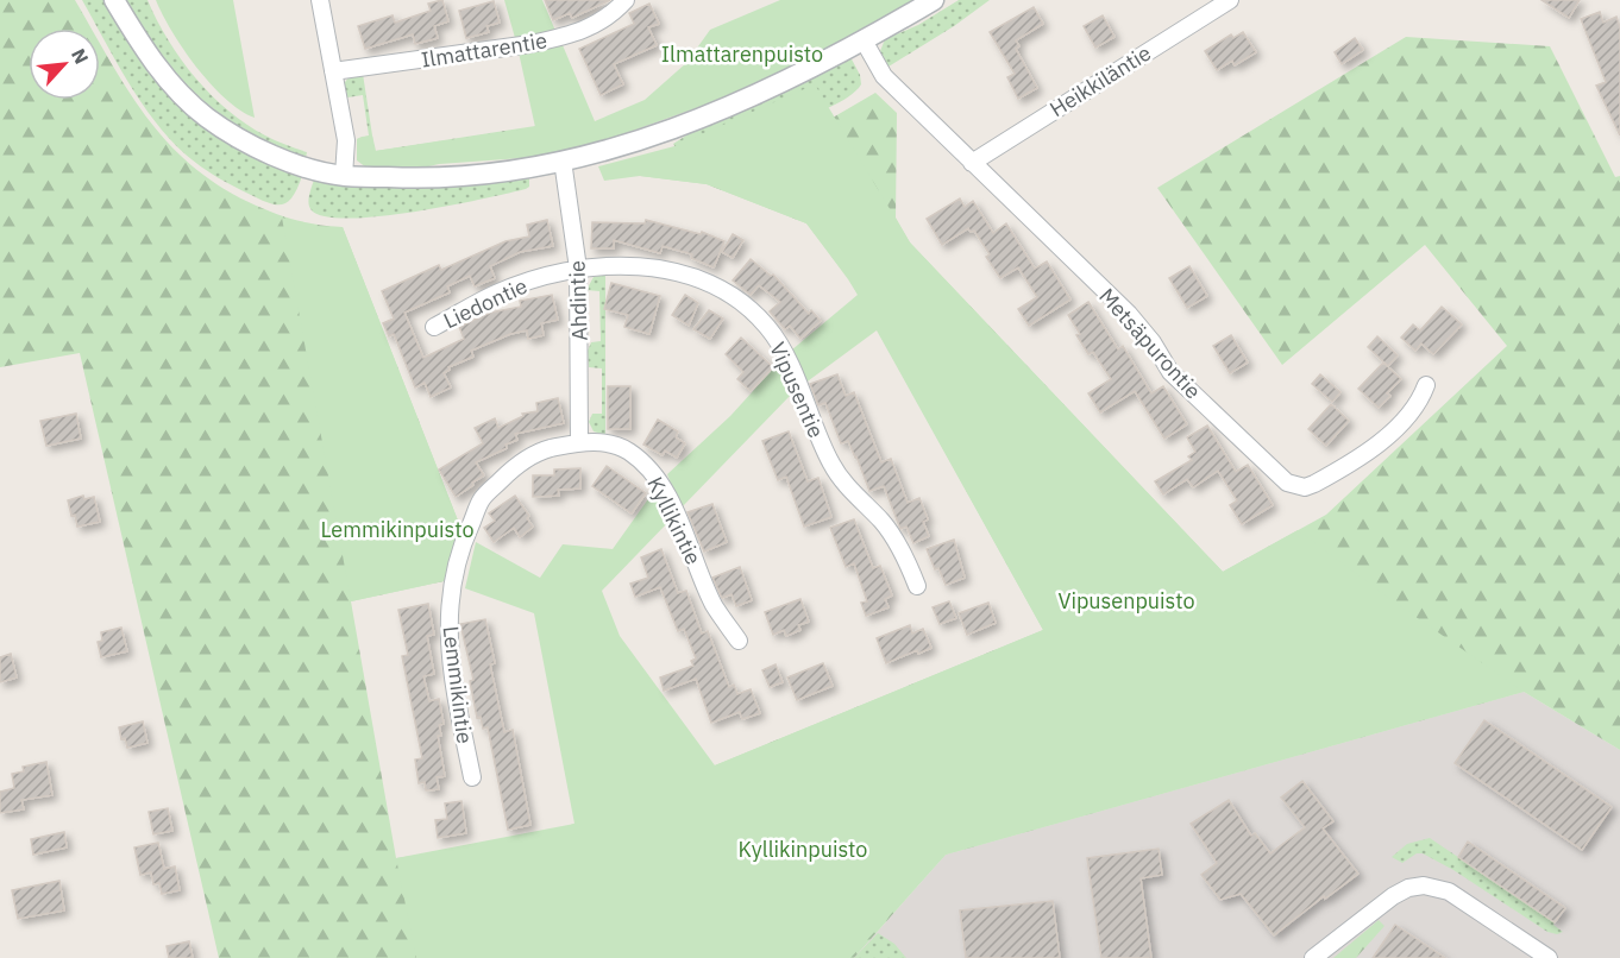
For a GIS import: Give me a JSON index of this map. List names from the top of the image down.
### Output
{
  "streets": {
    "street": [
      "Ilmattarentie",
      "Heikkiläntie",
      "Ahdintie",
      "Liedontie",
      "Metsäpurontie",
      "Vipusentie",
      "Kyllikintie",
      "Lemmikintie"
    ]
  },
  "crossings": [
    ["Heikkiläntie", "Metsäpurontie"],
    ["Ahdintie", "Liedontie"],
    ["Ahdintie", "Vipusentie"],
    ["Ahdintie", "Kyllikintie"],
    ["Ahdintie", "Lemmikintie"],
    ["Liedontie", "Vipusentie"],
    ["Kyllikintie", "Lemmikintie"]
  ],
  "parks": [
    "Ilmattarenpuisto",
    "Lemmikinpuisto",
    "Vipusenpuisto",
    "Kyllikinpuisto"
  ],
  "north": "top right"
}
